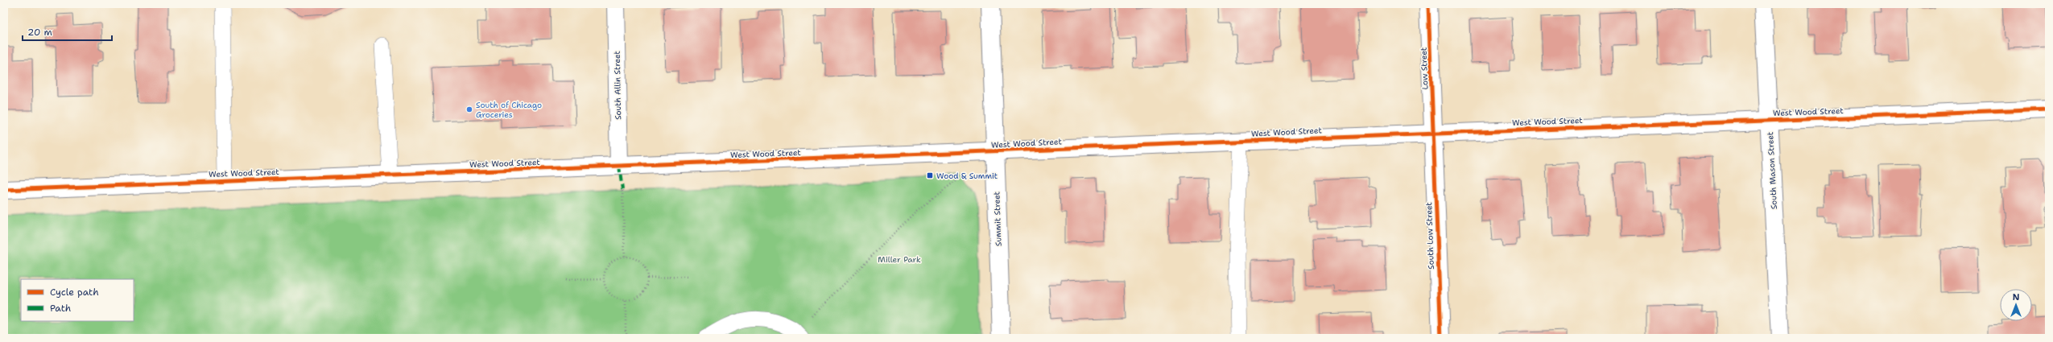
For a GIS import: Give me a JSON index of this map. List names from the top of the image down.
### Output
{
  "streets": {
    "street": [
      "Low Street",
      "South Allin Street",
      "West Wood Street",
      "South Mason Street",
      "Summit Street",
      "South Low Street"
    ]
  },
  "crossings": [
    ["Low Street", "West Wood Street"],
    ["Low Street", "South Low Street"],
    ["South Allin Street", "West Wood Street"],
    ["West Wood Street", "South Mason Street"],
    ["West Wood Street", "Summit Street"],
    ["West Wood Street", "South Low Street"]
  ],
  "parks": ["Miller Park"],
  "places": {
    "other": ["South of Chicago Groceries"],
    "transit": ["Wood & Summit"]
  },
  "legend": ["Cycle path", "Path"],
  "scale_bar": "20 m",
  "north": "top"
}
